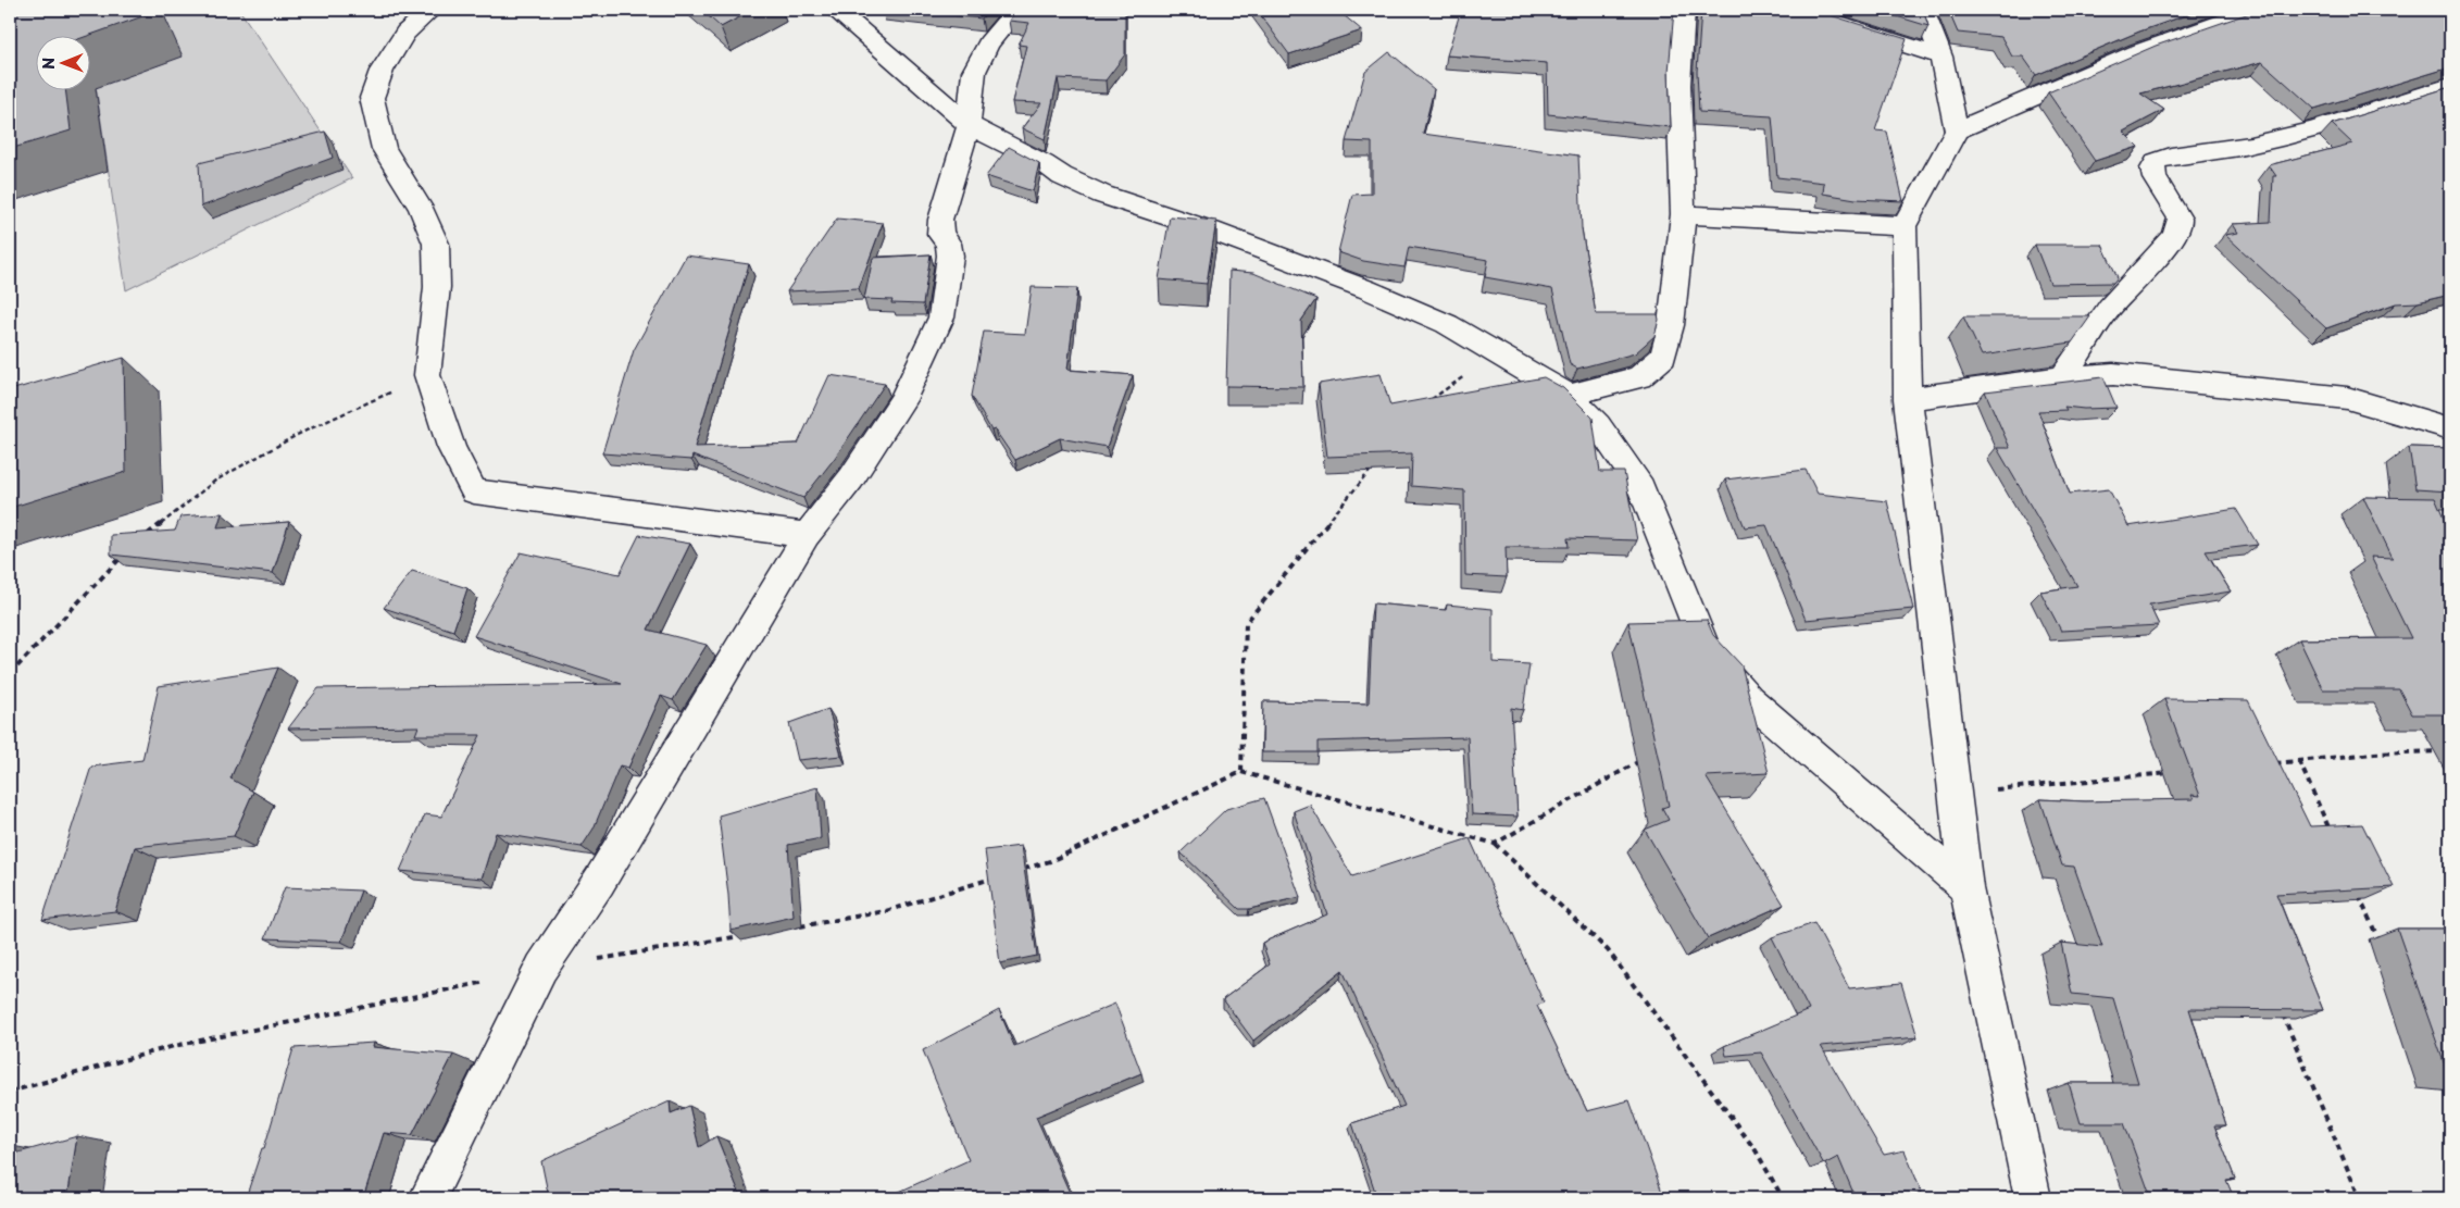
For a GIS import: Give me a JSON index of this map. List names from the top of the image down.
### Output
{
  "north": "left"
}
